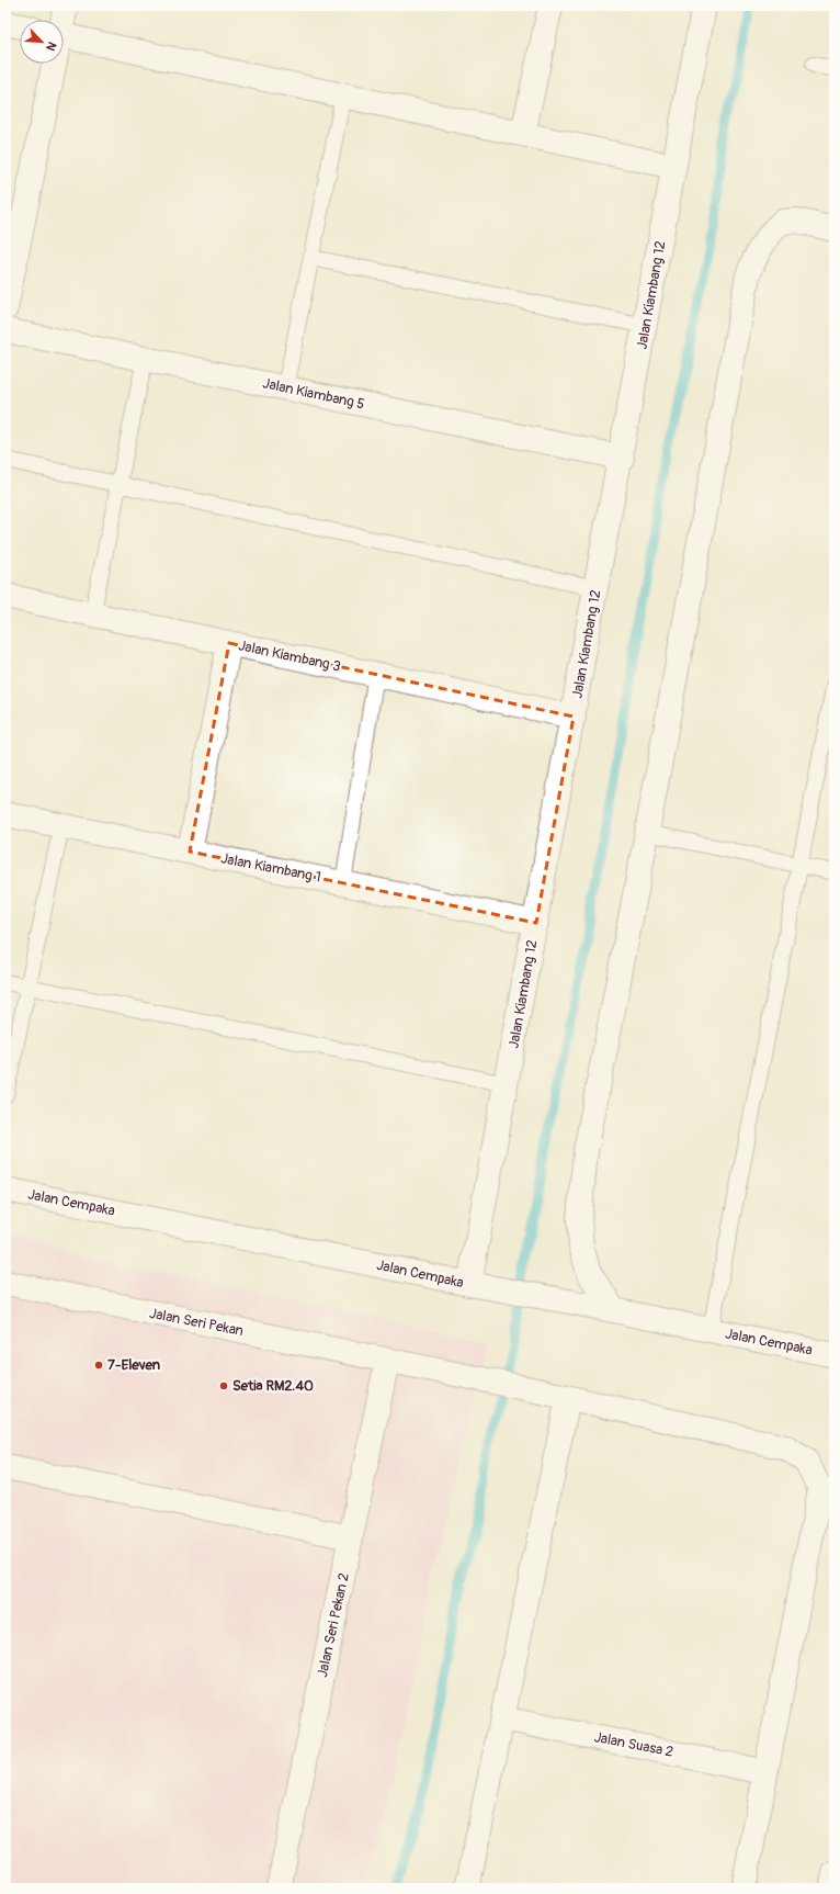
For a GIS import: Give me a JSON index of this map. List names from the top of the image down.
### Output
{
  "streets": {
    "street": [
      "Jalan Kiambang 12",
      "Jalan Kiambang 5",
      "Jalan Kiambang 3",
      "Jalan Kiambang 1",
      "Jalan Cempaka",
      "Jalan Seri Pekan",
      "Jalan Seri Pekan 2",
      "Jalan Suasa 2"
    ]
  },
  "crossings": [
    ["Jalan Kiambang 12", "Jalan Kiambang 5"],
    ["Jalan Kiambang 12", "Jalan Kiambang 3"],
    ["Jalan Kiambang 12", "Jalan Kiambang 1"],
    ["Jalan Kiambang 12", "Jalan Cempaka"],
    ["Jalan Seri Pekan", "Jalan Seri Pekan 2"],
    ["Jalan Seri Pekan", "Jalan Suasa 2"]
  ],
  "places": ["7-Eleven", "Setia RM2.40"],
  "north": "bottom right"
}
